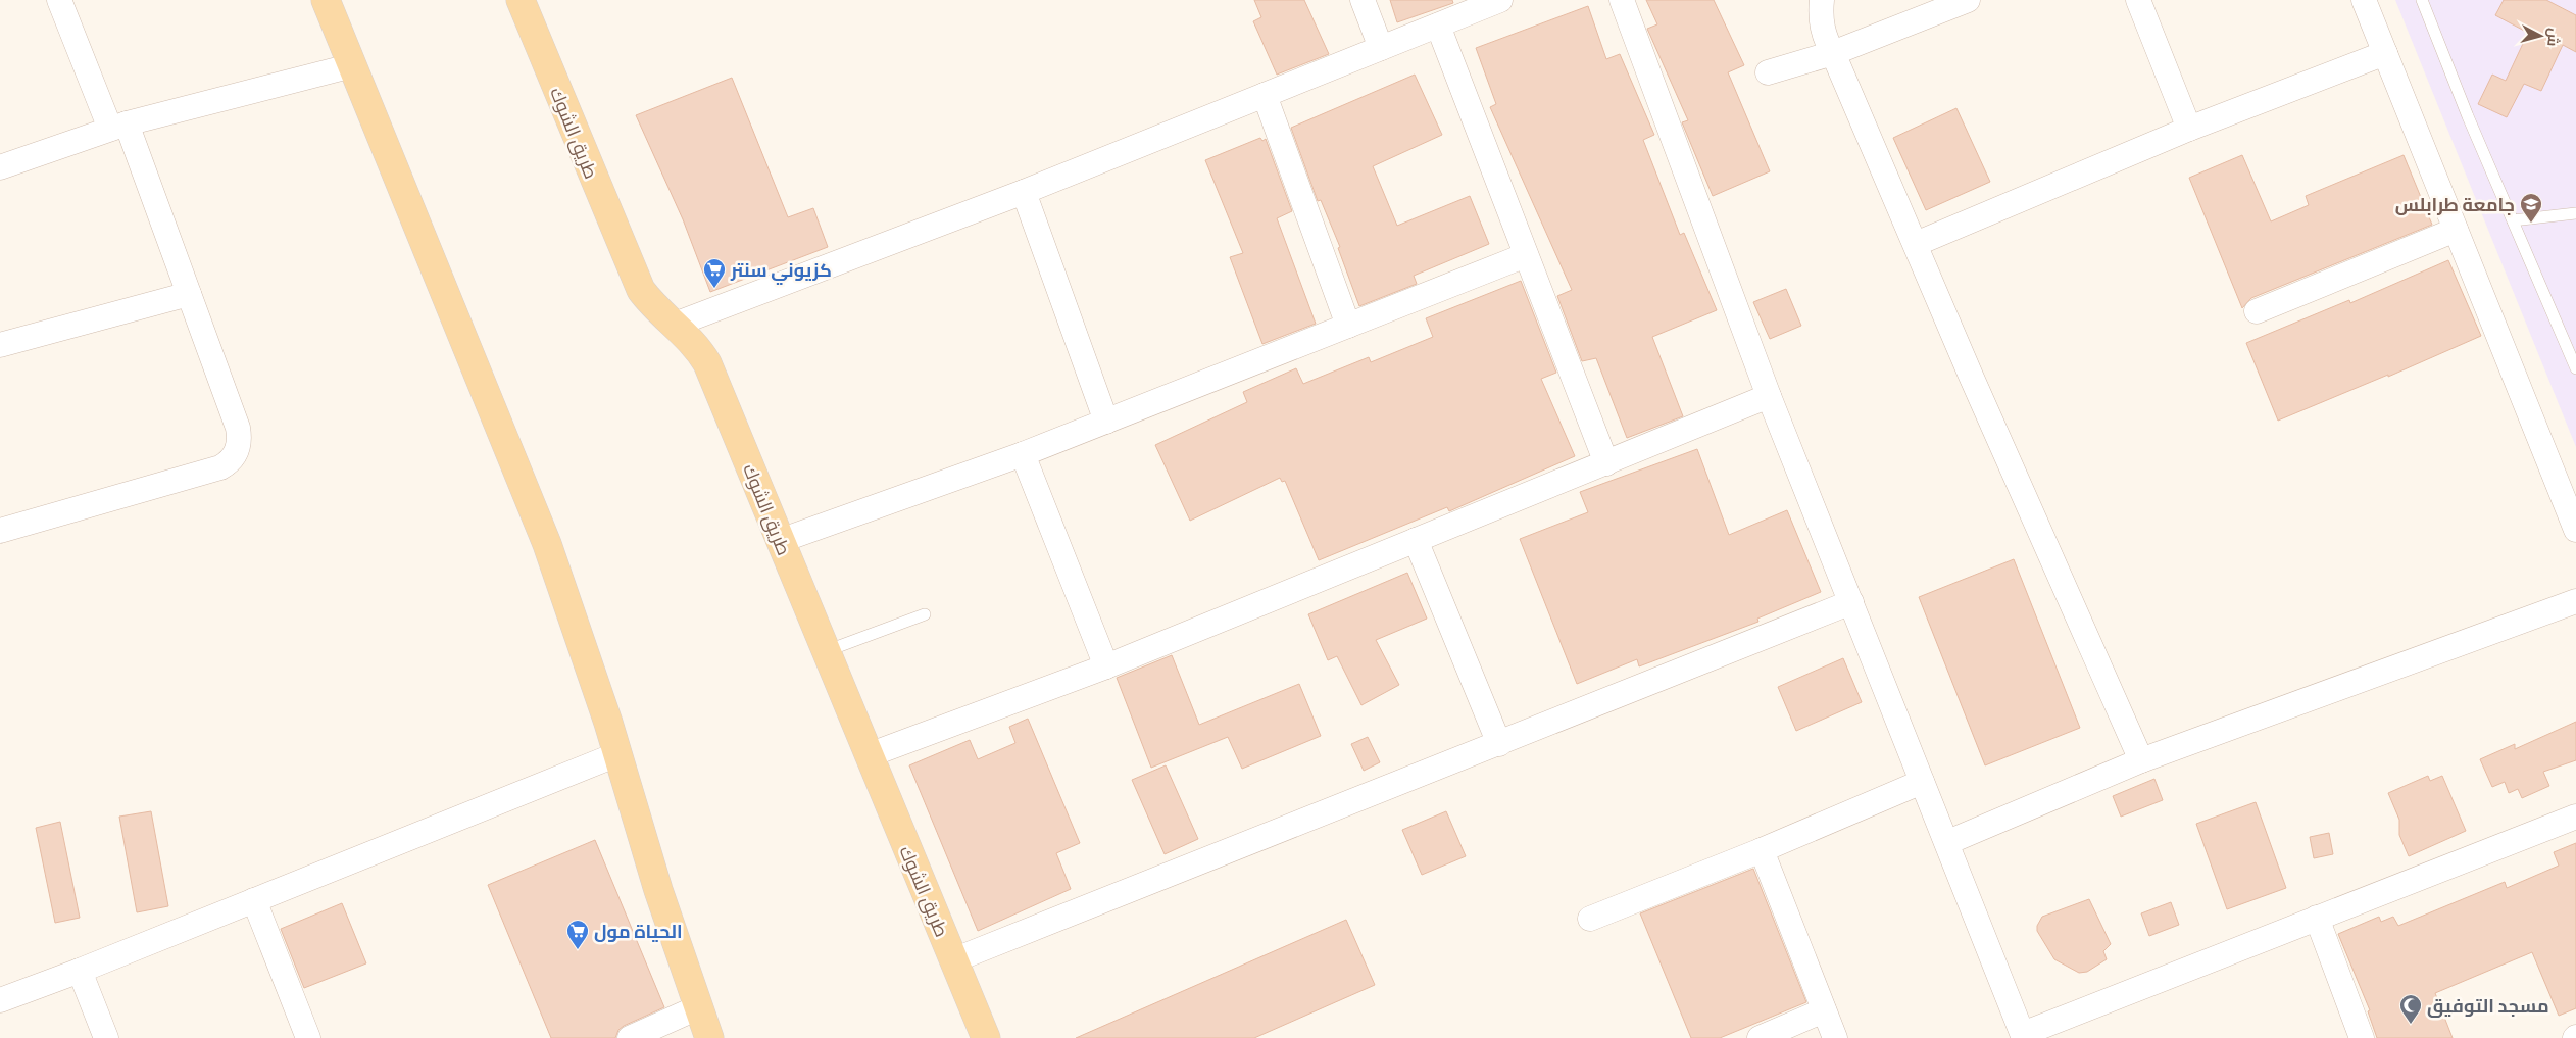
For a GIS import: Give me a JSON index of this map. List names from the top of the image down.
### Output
{
  "streets": {
    "main road": ["طريق الشوك"]
  },
  "places": {
    "school or university": ["جامعة طرابلس"],
    "supermarket": ["كزيوني سنتر", "الحياة مول"],
    "mosque": ["مسجد التوفيق"]
  },
  "north": "right"
}
